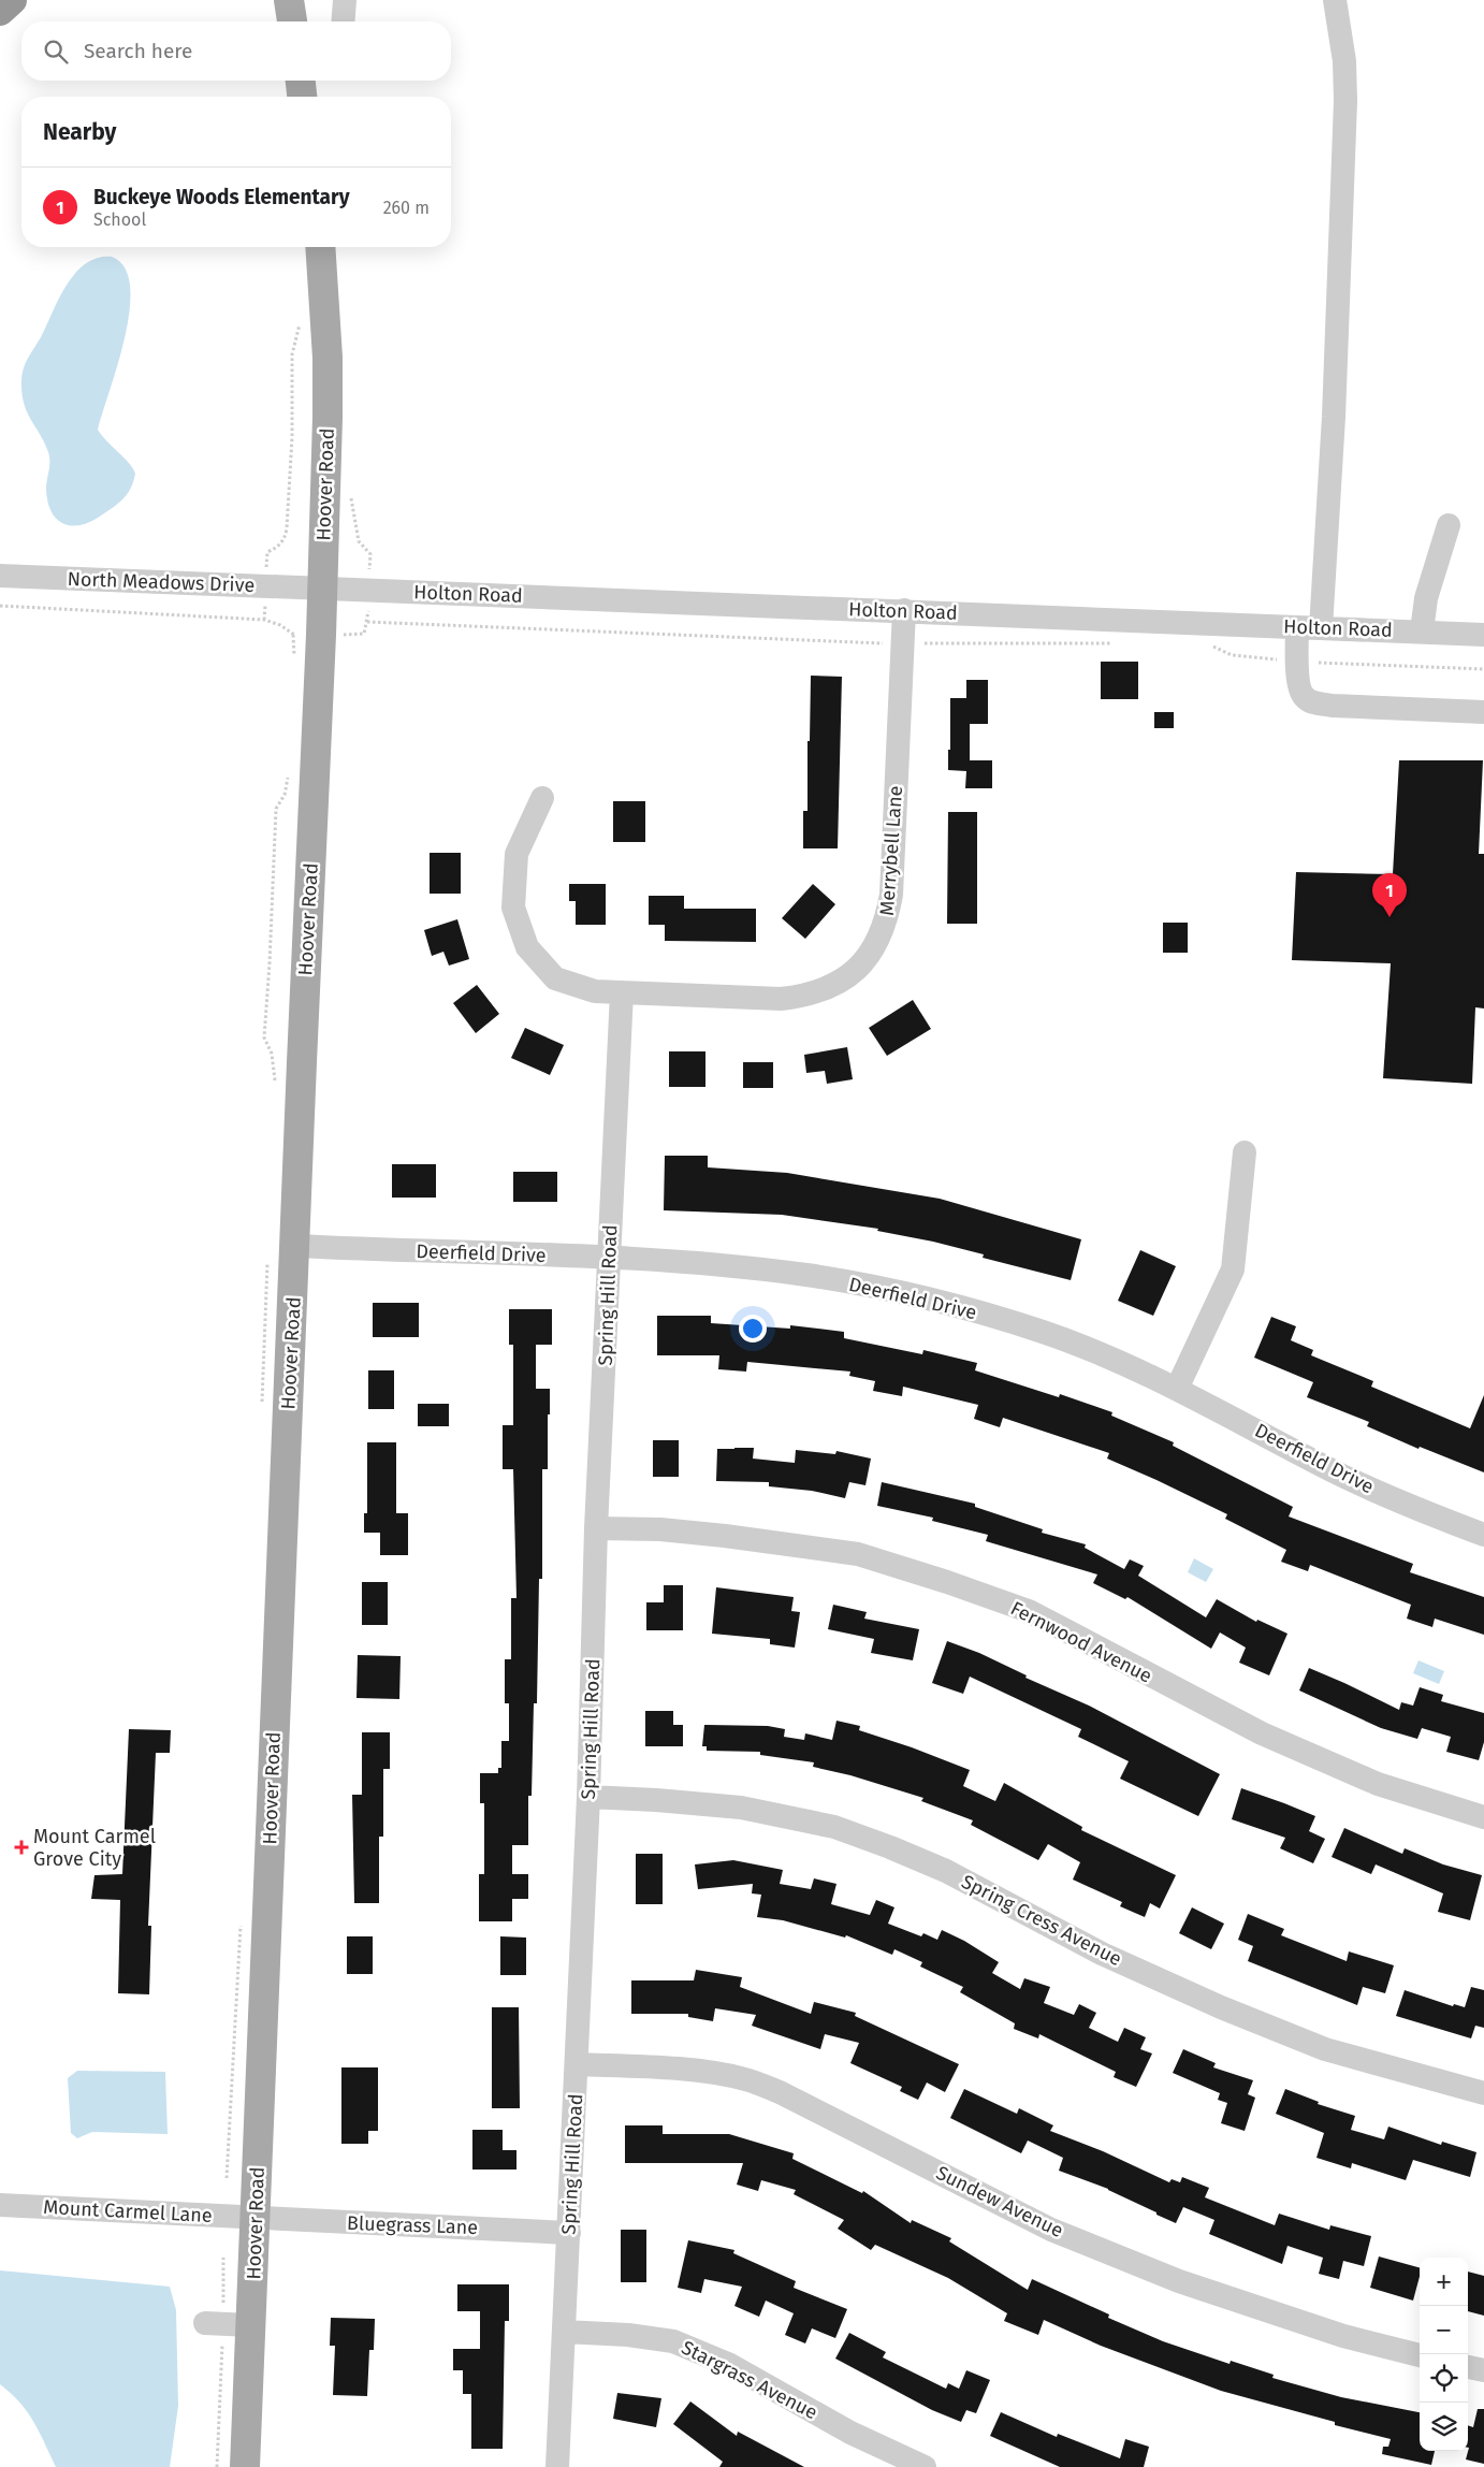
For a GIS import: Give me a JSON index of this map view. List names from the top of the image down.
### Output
{
  "streets": {
    "main road": ["Hoover Road"],
    "street": [
      "North Meadows Drive",
      "Holton Road",
      "Merrybell Lane",
      "Deerfield Drive",
      "Spring Hill Road",
      "Fernwood Avenue",
      "Spring Cress Avenue",
      "Sundew Avenue",
      "Mount Carmel Lane",
      "Bluegrass Lane",
      "Stargrass Avenue"
    ]
  },
  "crossings": [
    ["Hoover Road", "North Meadows Drive"],
    ["Hoover Road", "Holton Road"],
    ["Hoover Road", "Deerfield Drive"],
    ["Hoover Road", "Mount Carmel Lane"],
    ["Hoover Road", "Bluegrass Lane"],
    ["North Meadows Drive", "Holton Road"],
    ["Holton Road", "Merrybell Lane"],
    ["Merrybell Lane", "Spring Hill Road"],
    ["Deerfield Drive", "Spring Hill Road"],
    ["Spring Hill Road", "Fernwood Avenue"],
    ["Spring Hill Road", "Spring Cress Avenue"],
    ["Spring Hill Road", "Sundew Avenue"],
    ["Spring Hill Road", "Bluegrass Lane"],
    ["Spring Hill Road", "Stargrass Avenue"],
    ["Mount Carmel Lane", "Bluegrass Lane"]
  ],
  "places": {
    "health": ["Mount Carmel Grove City"]
  },
  "page": {
    "search": "Search here",
    "heading": "Nearby",
    "list": [
      {
        "mark": "1",
        "name": "Buckeye Woods Elementary",
        "note": "School",
        "value": "260 m"
      }
    ],
    "pins": "1",
    "map_buttons": ["+", "−"]
  }
}
